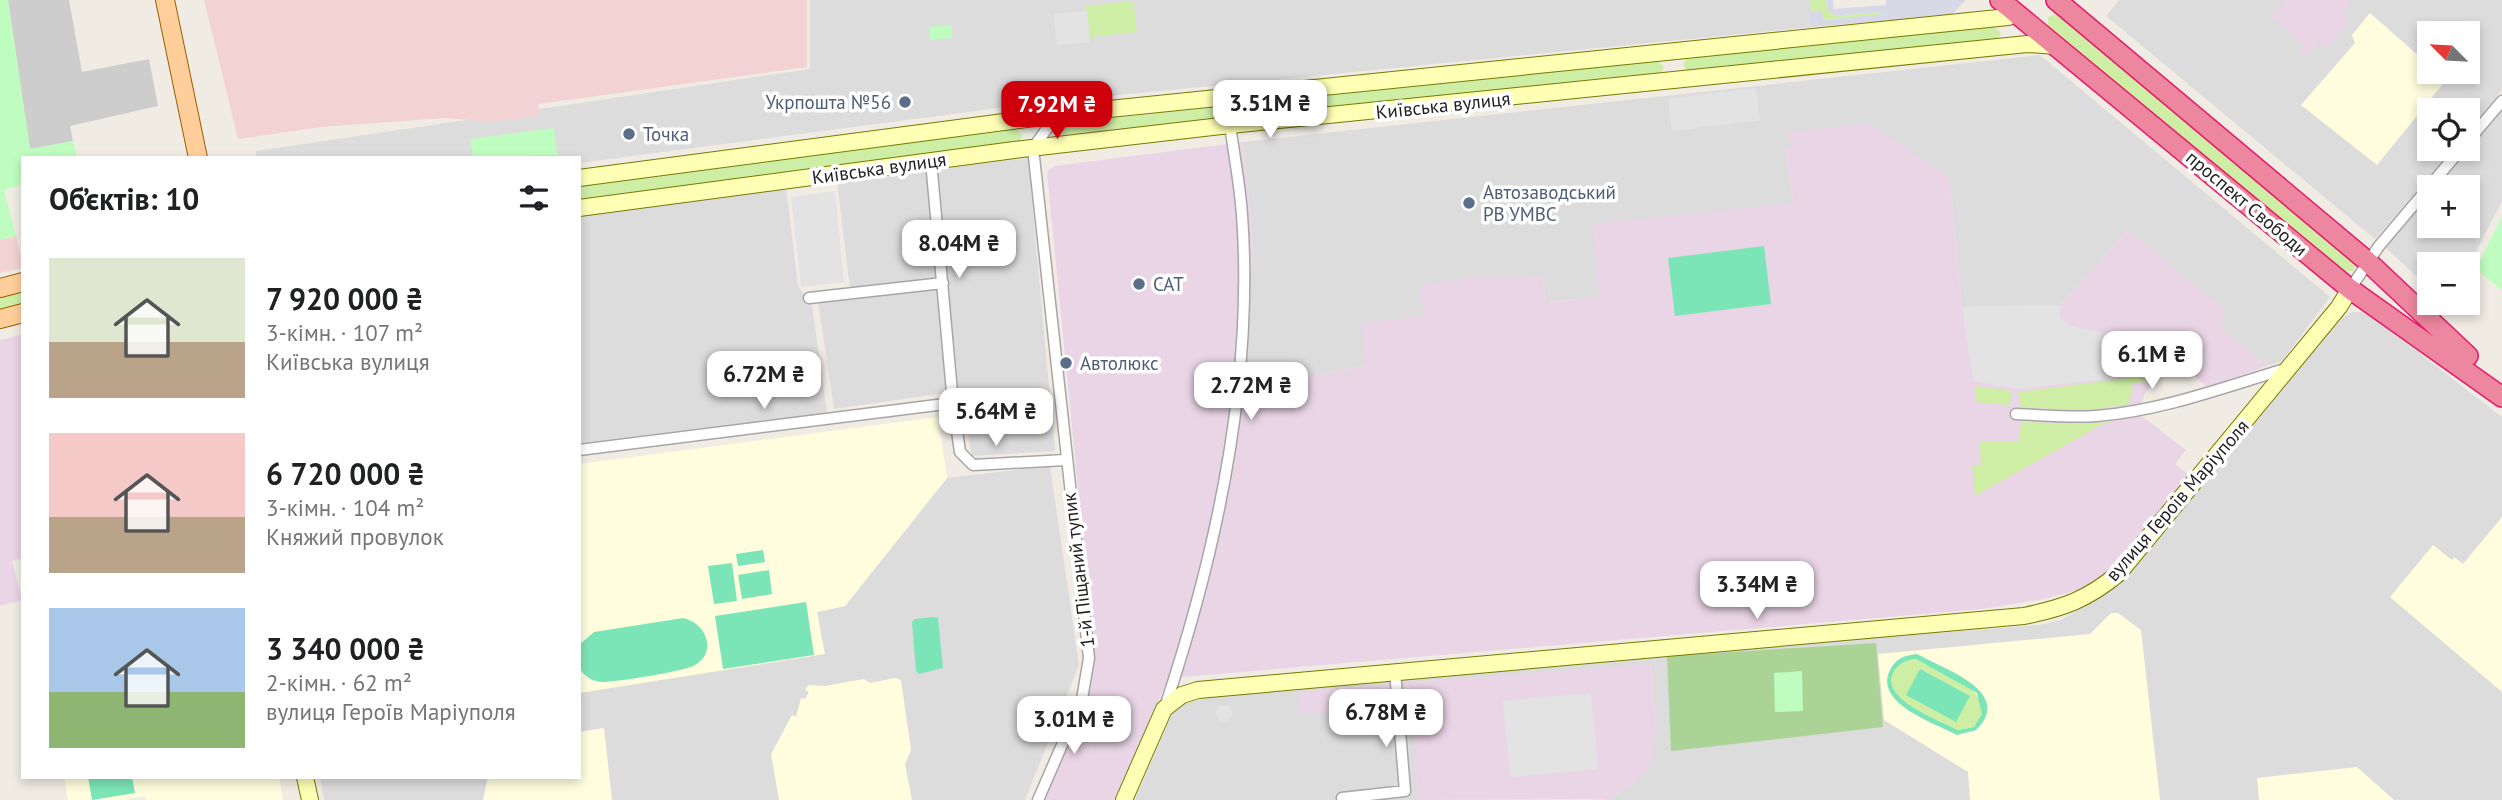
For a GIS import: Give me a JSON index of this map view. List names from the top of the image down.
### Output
{
  "streets": {
    "highway": ["проспект Свободи"],
    "main road": ["Київська вулиця", "вулиця Героїв Маріуполя"],
    "street": ["1-й Піщаний тупик"]
  },
  "crossings": [
    ["Київська вулиця", "проспект Свободи"],
    ["Київська вулиця", "1-й Піщаний тупик"],
    ["проспект Свободи", "вулиця Героїв Маріуполя"]
  ],
  "places": [
    "Укрпошта №56",
    "Точка",
    "Автозаводський РВ УМВС",
    "САТ",
    "Автолюкс"
  ],
  "north": "top left",
  "page": {
    "map_buttons": ["+", "−"],
    "price": [
      "3.51M ₴",
      "7.92M ₴",
      "8.04M ₴",
      "6.1M ₴",
      "6.72M ₴",
      "2.72M ₴",
      "5.64M ₴",
      "3.34M ₴",
      "6.78M ₴",
      "3.01M ₴"
    ],
    "heading": "Об’єктів: 10",
    "list": [
      {
        "name": "7 920 000 ₴",
        "note": "3-кімн. · 107 m² · Київська вулиця"
      },
      {
        "name": "6 720 000 ₴",
        "note": "3-кімн. · 104 m² · Княжий провулок"
      },
      {
        "name": "3 340 000 ₴",
        "note": "2-кімн. · 62 m² · вулиця Героїв Маріуполя"
      }
    ]
  }
}
